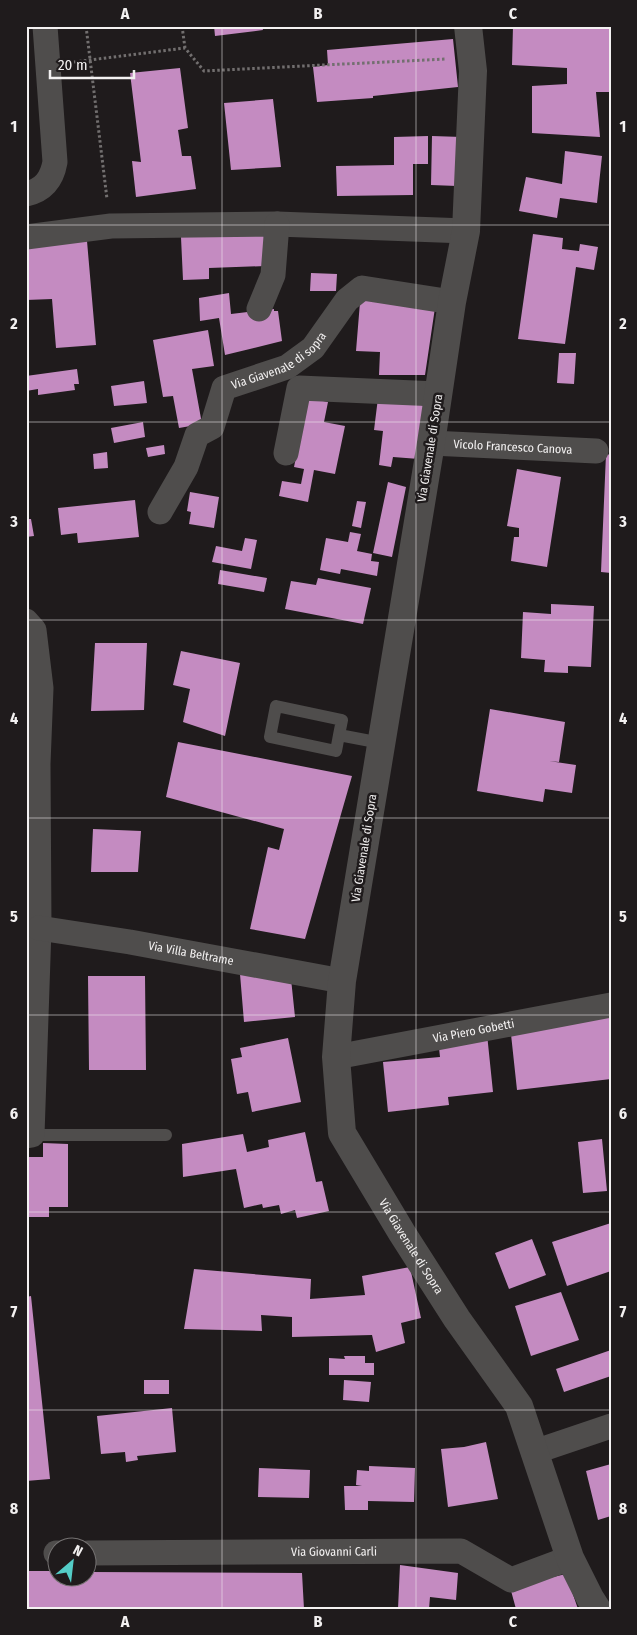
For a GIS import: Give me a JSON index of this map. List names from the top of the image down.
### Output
{
  "streets": {
    "street": [
      "Via Giavenale di sopra",
      "Vicolo Francesco Canova",
      "Via Giavenale di Sopra",
      "Via Villa Beltrame",
      "Via Piero Gobetti",
      "Via Giovanni Carli"
    ]
  },
  "crossings": [
    ["Via Giavenale di sopra", "Via Giavenale di Sopra"],
    ["Vicolo Francesco Canova", "Via Giavenale di Sopra"],
    ["Via Giavenale di Sopra", "Via Villa Beltrame"],
    ["Via Giavenale di Sopra", "Via Piero Gobetti"],
    ["Via Giavenale di Sopra", "Via Giovanni Carli"]
  ],
  "scale_bar": "20 m",
  "north": "top right",
  "grid": {
    "columns": ["A", "B", "C"],
    "rows": [
      "1",
      "2",
      "3",
      "4",
      "5",
      "6",
      "7",
      "8"
    ]
  }
}
